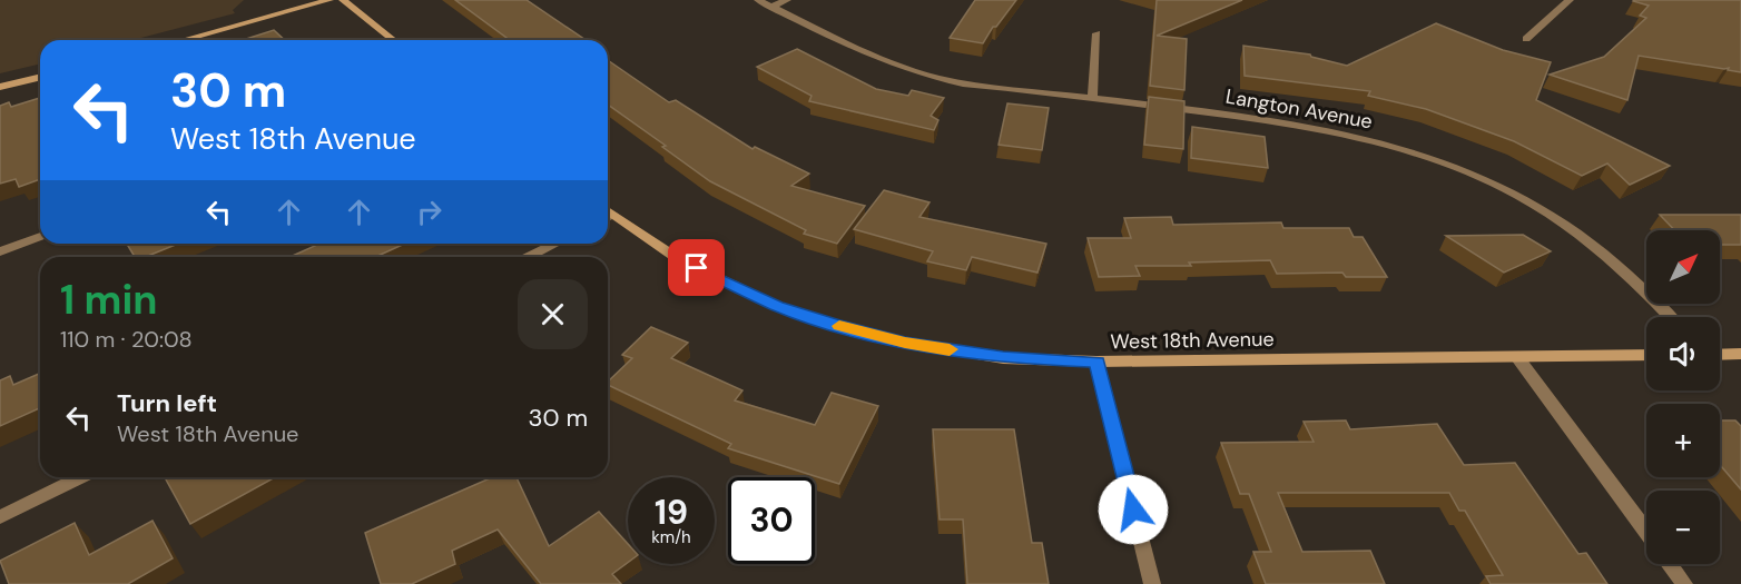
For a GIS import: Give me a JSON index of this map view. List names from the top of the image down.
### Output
{
  "streets": {
    "street": ["Langton Avenue", "West 18th Avenue"]
  },
  "north": "top right",
  "page": {
    "turn": ["30 m", "West 18th Avenue"],
    "map_buttons": ["+", "−"],
    "heading": ["1 min", "110 m · 20:08"],
    "list": [
      {
        "name": "Turn left",
        "note": "West 18th Avenue",
        "value": "30 m"
      }
    ],
    "speed": "19 km/h",
    "limit": "30"
  }
}
